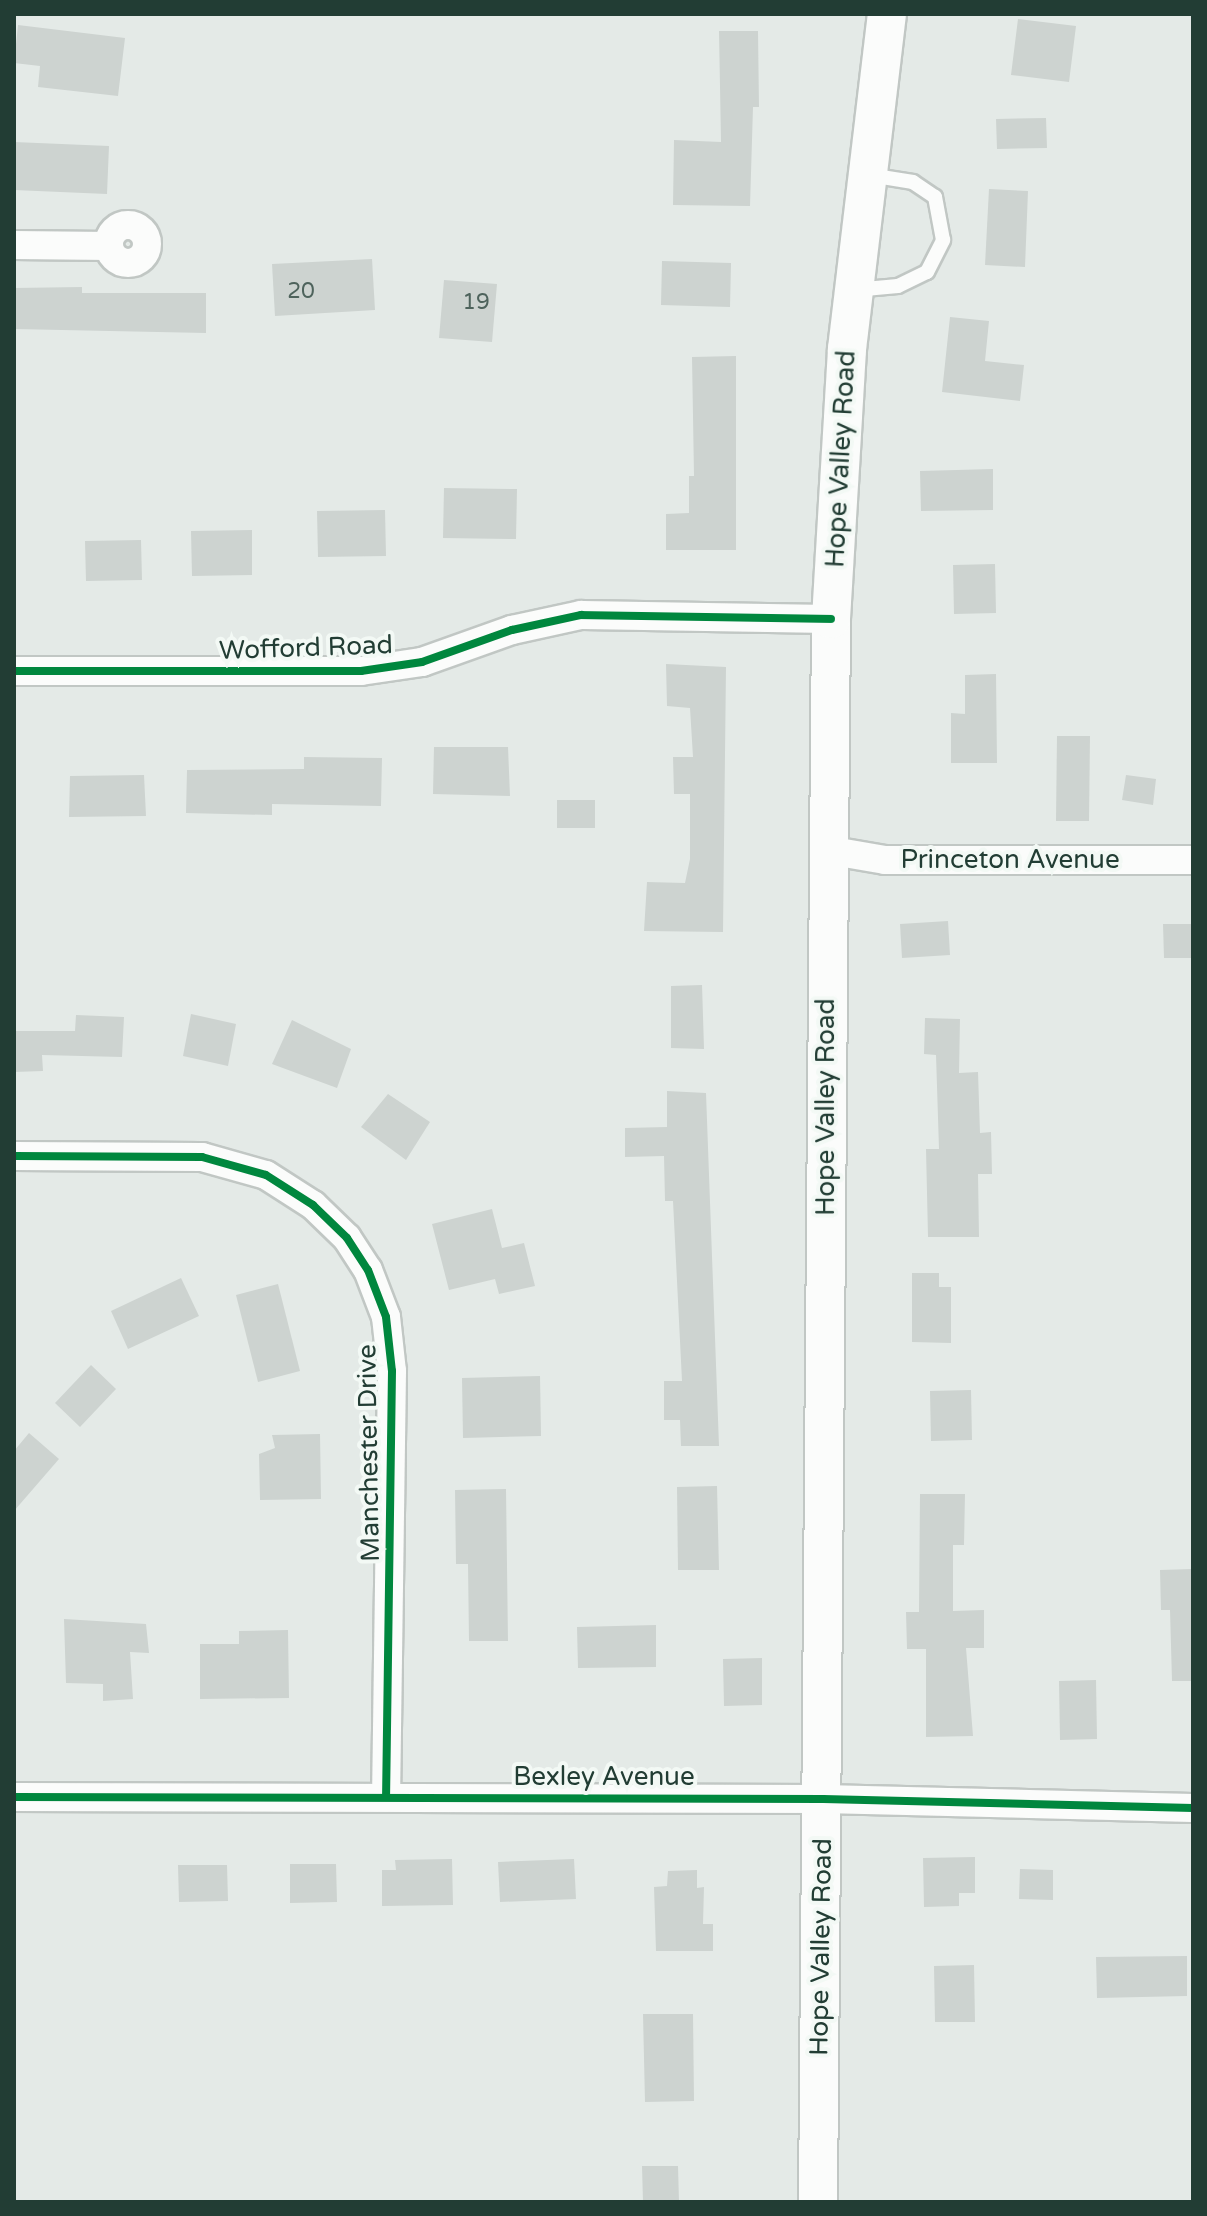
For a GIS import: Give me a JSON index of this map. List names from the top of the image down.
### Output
{
  "streets": {
    "main road": ["Hope Valley Road"],
    "street": [
      "Wofford Road",
      "Princeton Avenue",
      "Manchester Drive",
      "Bexley Avenue"
    ]
  },
  "crossings": [
    ["Hope Valley Road", "Wofford Road"],
    ["Hope Valley Road", "Princeton Avenue"],
    ["Hope Valley Road", "Bexley Avenue"],
    ["Manchester Drive", "Bexley Avenue"]
  ],
  "house_numbers": ["20", "19"]
}
